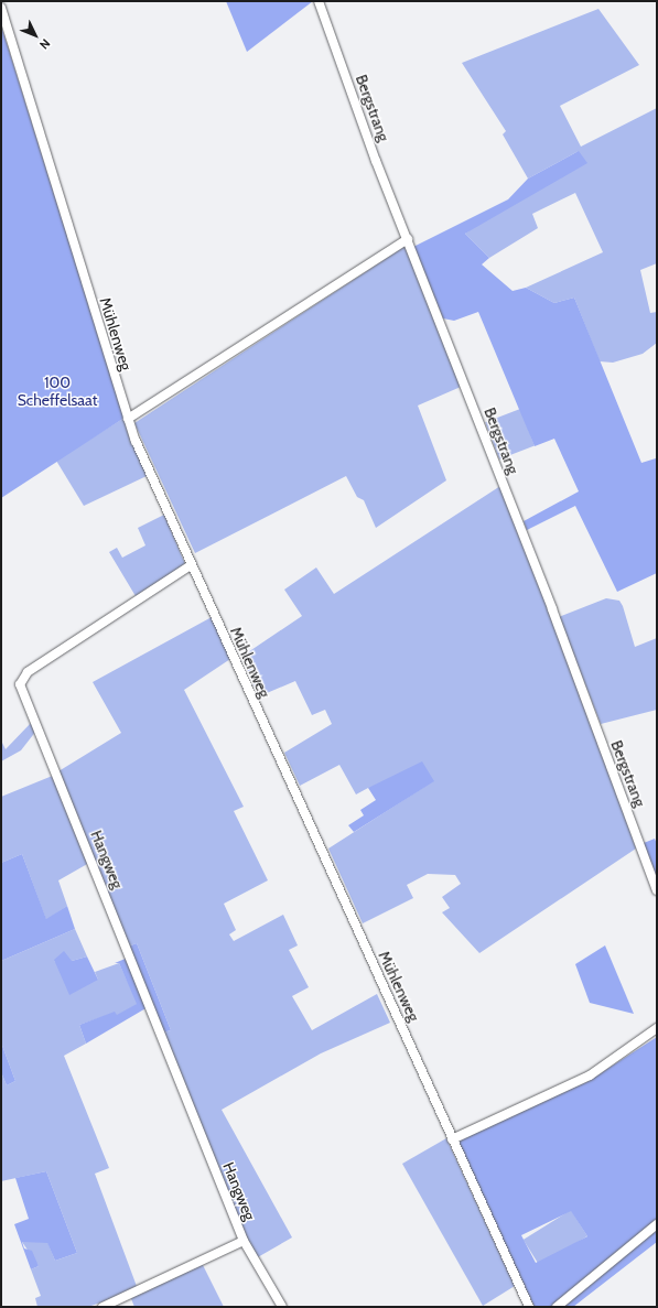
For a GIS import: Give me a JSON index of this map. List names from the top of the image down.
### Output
{
  "streets": {
    "street": ["Bergstrang", "Mühlenweg", "Hangweg"]
  },
  "crossings": [
    ["Mühlenweg", "Hangweg"]
  ],
  "parks": ["100 Scheffelsaat"],
  "north": "bottom right"
}
